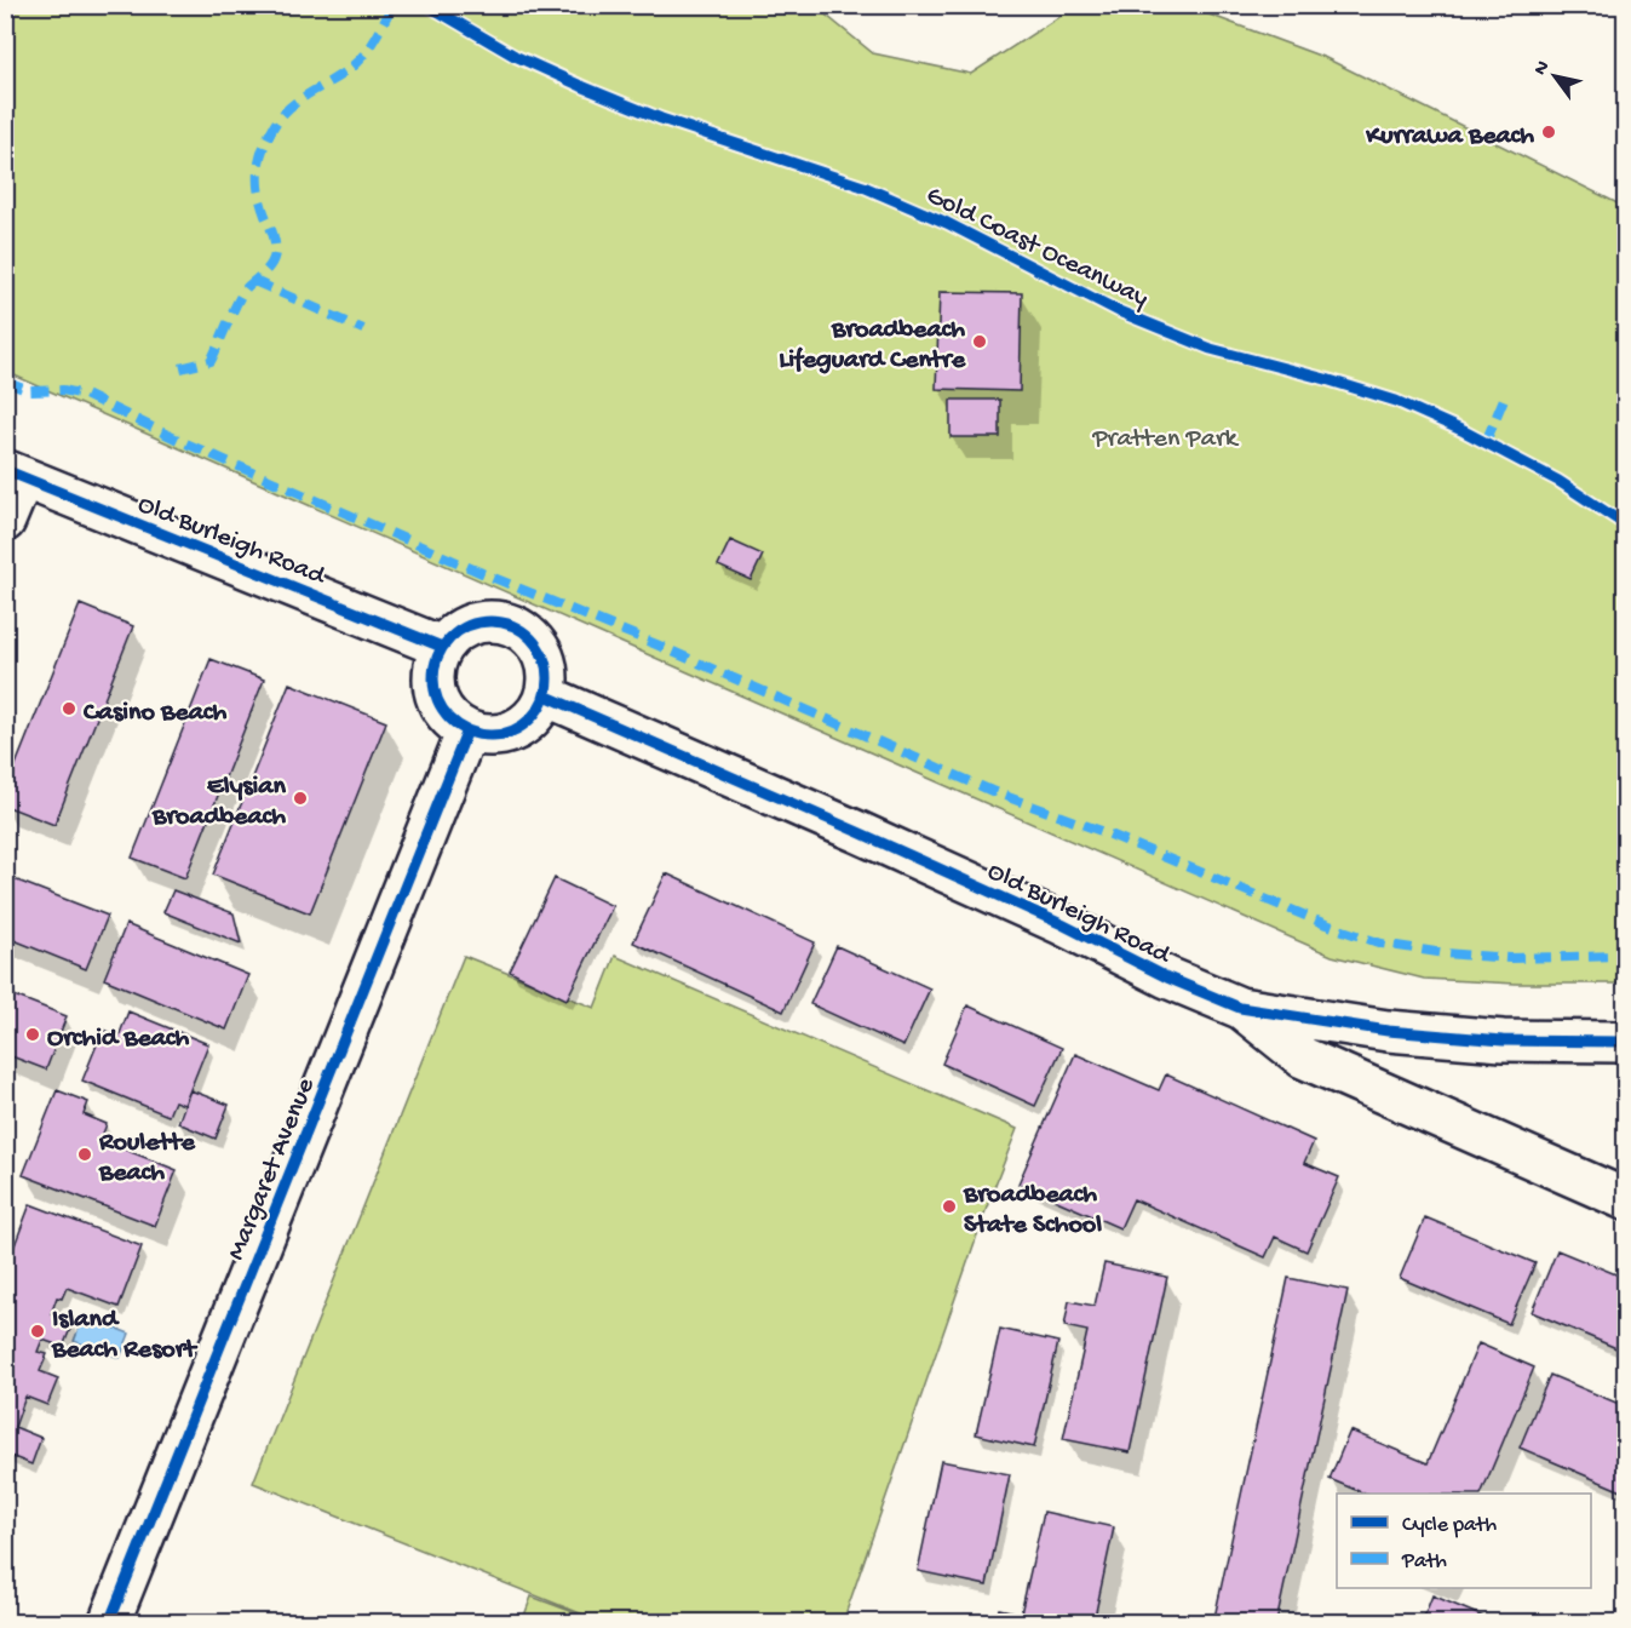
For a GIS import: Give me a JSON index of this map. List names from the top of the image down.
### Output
{
  "streets": {
    "street": ["Old Burleigh Road", "Margaret Avenue"],
    "cycle path": ["Gold Coast Oceanway"]
  },
  "crossings": [
    ["Old Burleigh Road", "Margaret Avenue"]
  ],
  "parks": ["Pratten Park"],
  "places": [
    "Kurrawa Beach",
    "Broadbeach Lifeguard Centre",
    "Casino Beach",
    "Elysian Broadbeach",
    "Orchid Beach",
    "Roulette Beach",
    "Broadbeach State School",
    "Island Beach Resort"
  ],
  "legend": ["Cycle path", "Path"],
  "north": "top left"
}
